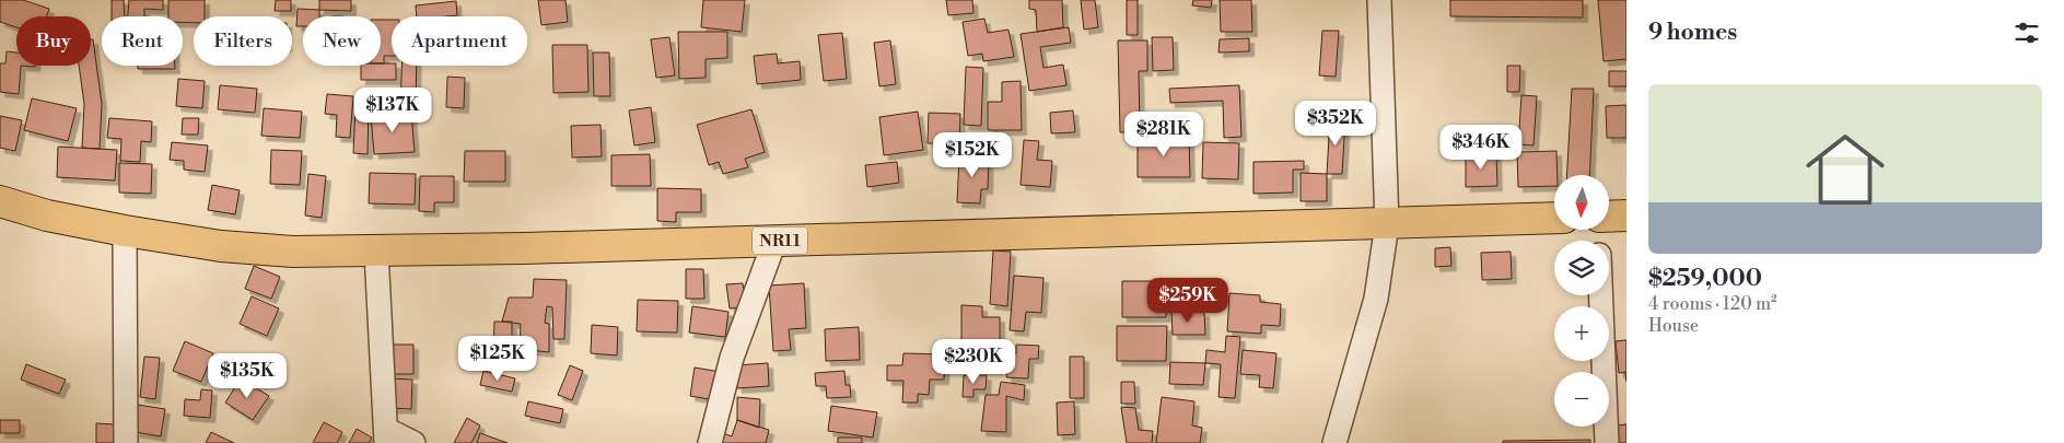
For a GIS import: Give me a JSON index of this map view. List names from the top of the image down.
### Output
{
  "streets": {
    "highway": ["NR11"]
  },
  "north": "bottom",
  "page": {
    "heading": "9 homes",
    "chip": [
      "Buy",
      "Rent",
      "Filters",
      "New",
      "Apartment"
    ],
    "list": [
      {
        "name": "$259,000",
        "note": "4 rooms · 120 m² · House"
      }
    ],
    "price": [
      "$137K",
      "$352K",
      "$281K",
      "$346K",
      "$152K",
      "$259K",
      "$125K",
      "$230K",
      "$135K"
    ],
    "map_buttons": ["+", "−"]
  }
}
